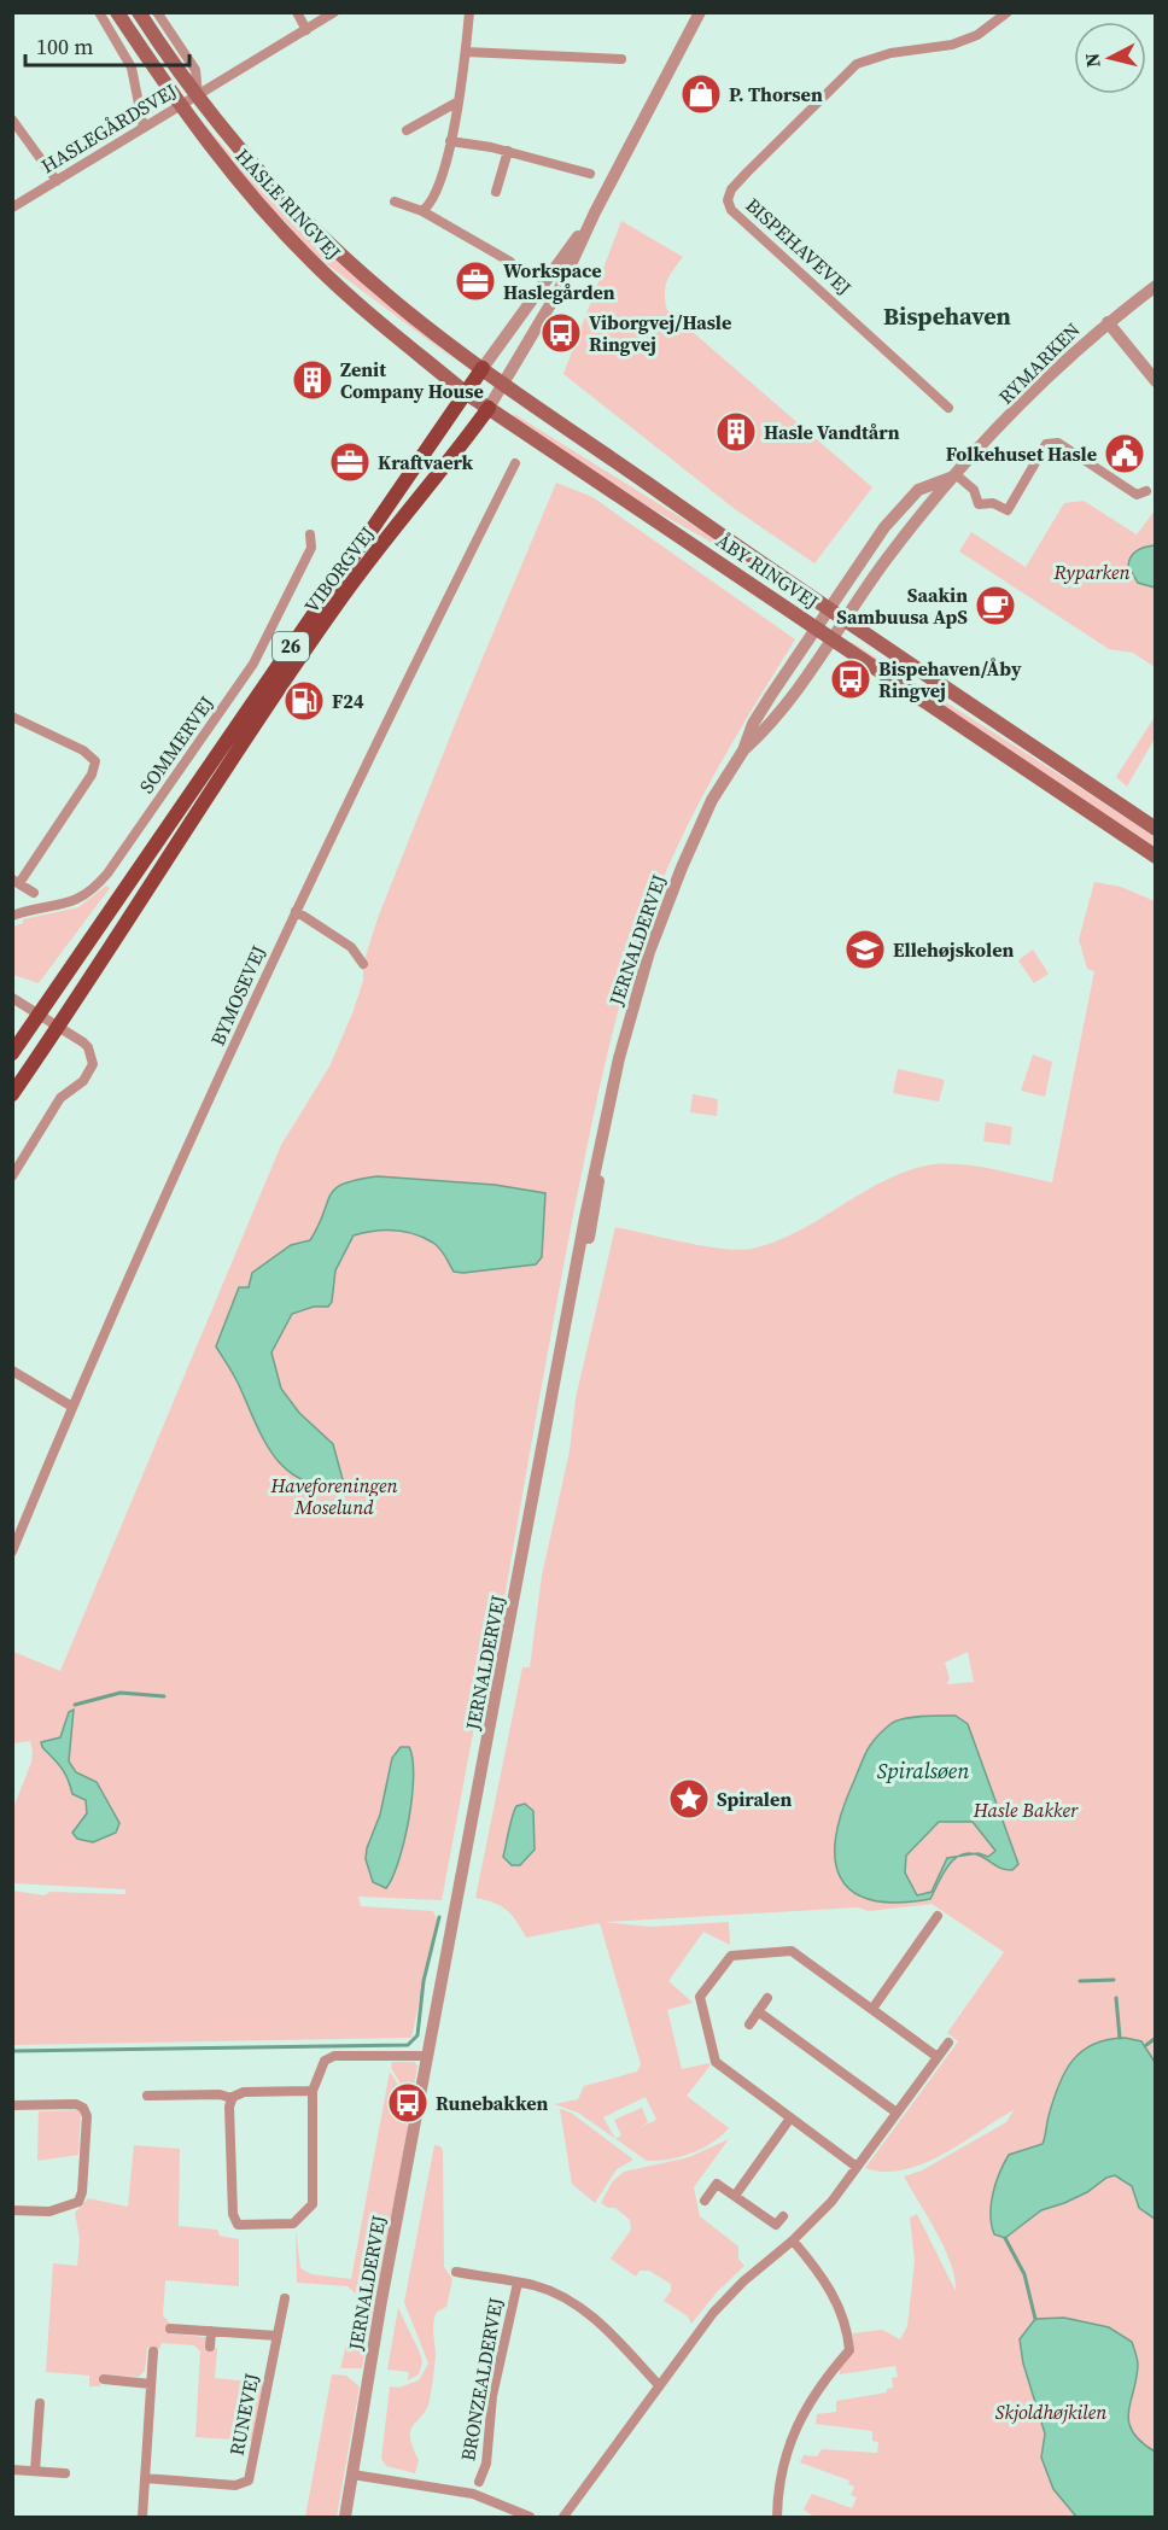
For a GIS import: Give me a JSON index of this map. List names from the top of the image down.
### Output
{
  "streets": {
    "main road": [
      "HASLE RINGVEJ",
      "VIBORGVEJ",
      "ÅBY RINGVEJ",
      "26"
    ],
    "street": [
      "HASLEGÅRDSVEJ",
      "BISPEHAVEVEJ",
      "RYMARKEN",
      "SOMMERVEJ",
      "JERNALDERVEJ",
      "BYMOSEVEJ",
      "BRONZEALDERVEJ",
      "RUNEVEJ"
    ]
  },
  "crossings": [
    ["HASLEGÅRDSVEJ", "HASLE RINGVEJ"],
    ["HASLE RINGVEJ", "VIBORGVEJ"],
    ["HASLE RINGVEJ", "ÅBY RINGVEJ"],
    ["RYMARKEN", "ÅBY RINGVEJ"],
    ["RYMARKEN", "JERNALDERVEJ"],
    ["VIBORGVEJ", "ÅBY RINGVEJ"],
    ["ÅBY RINGVEJ", "JERNALDERVEJ"]
  ],
  "districts": ["Bispehaven"],
  "water": ["Spiralsøen"],
  "parks": [
    "Ryparken",
    "Haveforeningen Moselund",
    "Hasle Bakker",
    "Skjoldhøjkilen"
  ],
  "places": {
    "shop": ["P. Thorsen"],
    "office": ["Workspace Haslegården", "Kraftvaerk"],
    "bus stop": ["Viborgvej/Hasle Ringvej", "Bispehaven/Åby Ringvej", "Runebakken"],
    "building": ["Zenit Company House", "Hasle Vandtårn"],
    "public building": ["Folkehuset Hasle"],
    "cafe": ["Saakin Sambuusa ApS"],
    "fuel station": ["F24"],
    "school or university": ["Ellehøjskolen"],
    "place": ["Spiralen"]
  },
  "scale_bar": "100 m",
  "north": "left"
}
